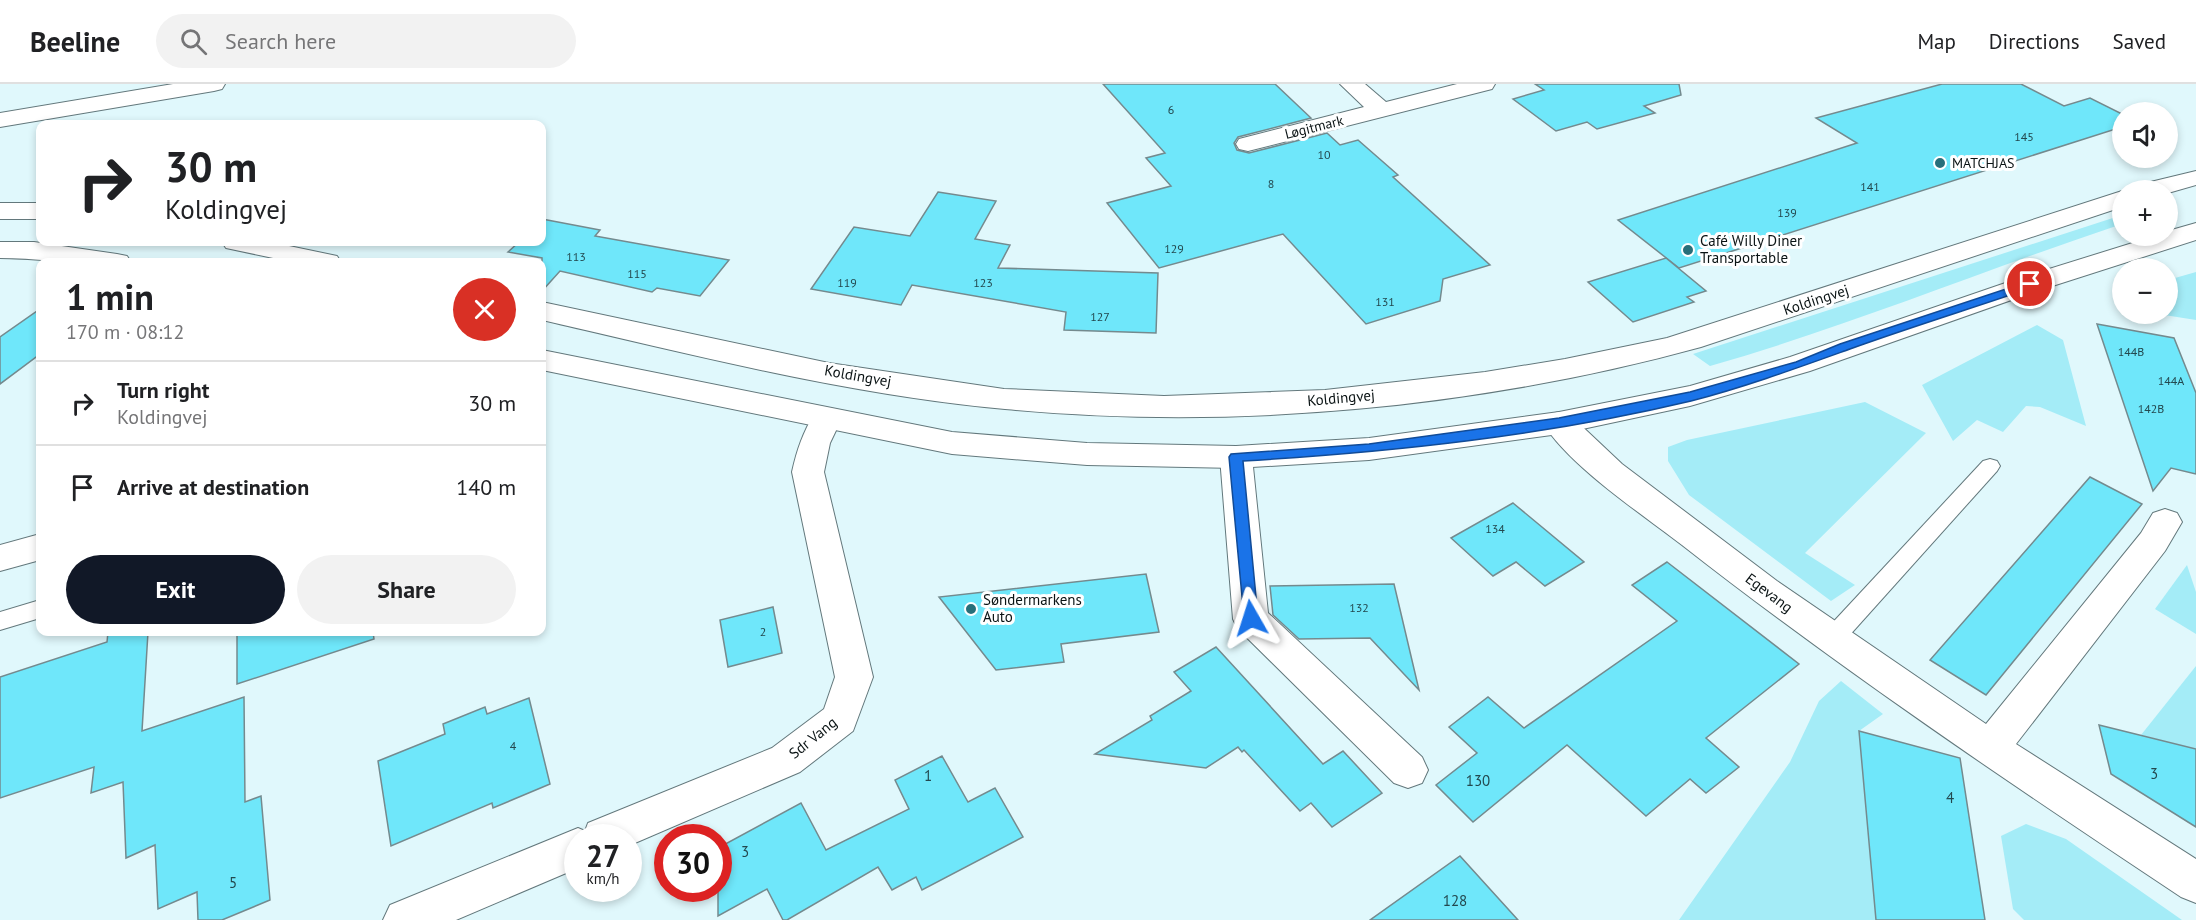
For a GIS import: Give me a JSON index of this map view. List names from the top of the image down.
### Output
{
  "streets": {
    "main road": [
      "Løgitmark",
      "Koldingvej",
      "Egevang",
      "Sdr Vang"
    ]
  },
  "places": ["MATCHJAS", "Café Willy Diner Transportable", "Søndermarkens Auto"],
  "house_numbers": [
    "6",
    "145",
    "10",
    "8",
    "141",
    "139",
    "129",
    "113",
    "115",
    "119",
    "123",
    "131",
    "127",
    "144B",
    "144A",
    "142B",
    "134",
    "132",
    "2",
    "4",
    "3",
    "1",
    "130",
    "4",
    "3",
    "5",
    "128"
  ],
  "page": {
    "header": "Beeline",
    "search": "Search here",
    "nav": ["Map", "Directions", "Saved"],
    "map_buttons": ["+", "−"],
    "turn": ["30 m", "Koldingvej"],
    "heading": ["1 min", "170 m · 08:12"],
    "list": [
      {
        "name": "Turn right",
        "note": "Koldingvej",
        "value": "30 m"
      },
      {
        "name": "Arrive at destination",
        "value": "140 m"
      }
    ],
    "buttons": ["Exit", "Share"],
    "speed": "27 km/h",
    "limit": "30"
  }
}
